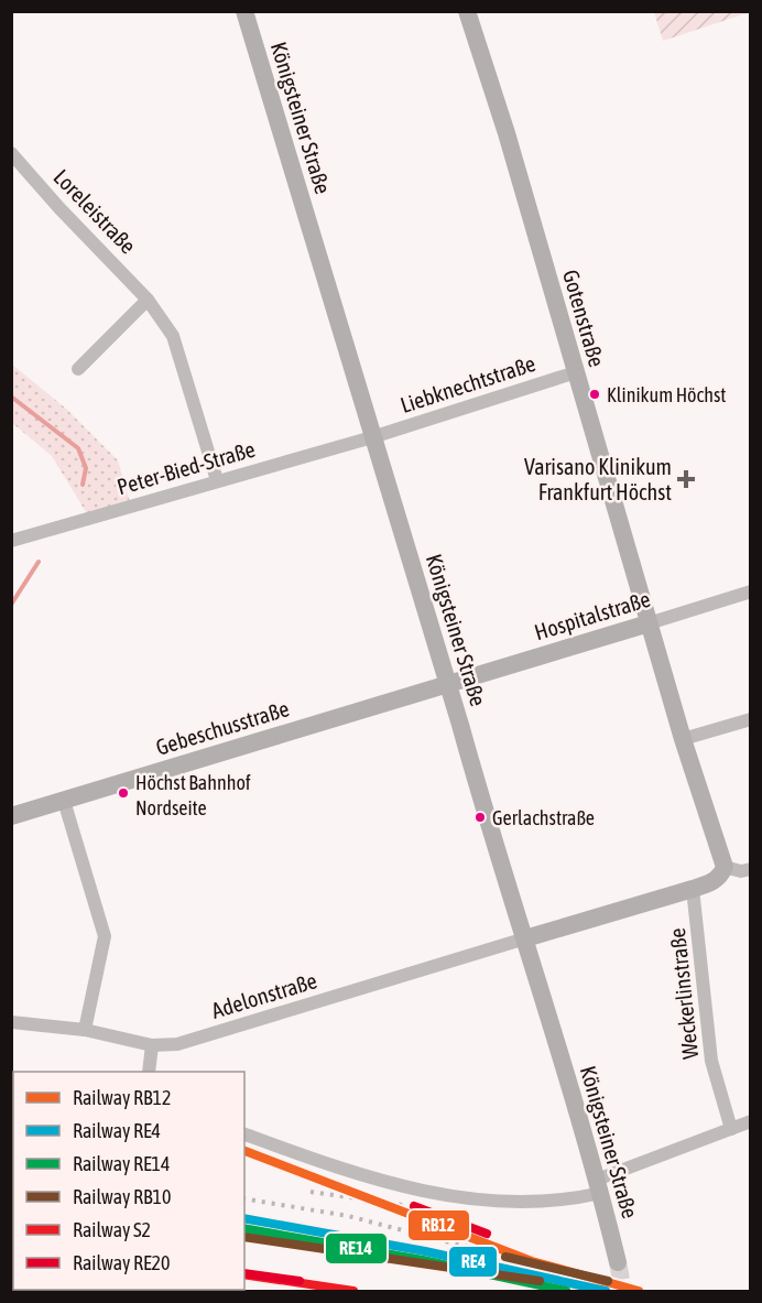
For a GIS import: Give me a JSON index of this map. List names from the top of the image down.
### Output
{
  "streets": {
    "main road": [
      "Königsteiner Straße",
      "Gotenstraße",
      "Hospitalstraße",
      "Gebeschusstraße"
    ],
    "street": [
      "Loreleistraße",
      "Liebknechtstraße",
      "Peter-Bied-Straße",
      "Weckerlinstraße",
      "Adelonstraße"
    ]
  },
  "crossings": [
    ["Königsteiner Straße", "Liebknechtstraße"],
    ["Königsteiner Straße", "Peter-Bied-Straße"],
    ["Königsteiner Straße", "Hospitalstraße"],
    ["Königsteiner Straße", "Gebeschusstraße"],
    ["Königsteiner Straße", "Adelonstraße"],
    ["Loreleistraße", "Peter-Bied-Straße"],
    ["Gotenstraße", "Liebknechtstraße"],
    ["Gotenstraße", "Hospitalstraße"],
    ["Liebknechtstraße", "Peter-Bied-Straße"],
    ["Hospitalstraße", "Gebeschusstraße"]
  ],
  "places": {
    "other": ["Klinikum Höchst", "Höchst Bahnhof Nordseite", "Gerlachstraße"],
    "health": ["Varisano Klinikum Frankfurt Höchst"]
  },
  "lines": [
    "rail line RB12",
    "rail line RE20",
    "rail line RE4",
    "rail line RE14",
    "rail line RB10",
    "rail line S2"
  ],
  "legend": [
    "Railway RB12",
    "Railway RE4",
    "Railway RE14",
    "Railway RB10",
    "Railway S2",
    "Railway RE20"
  ]
}
